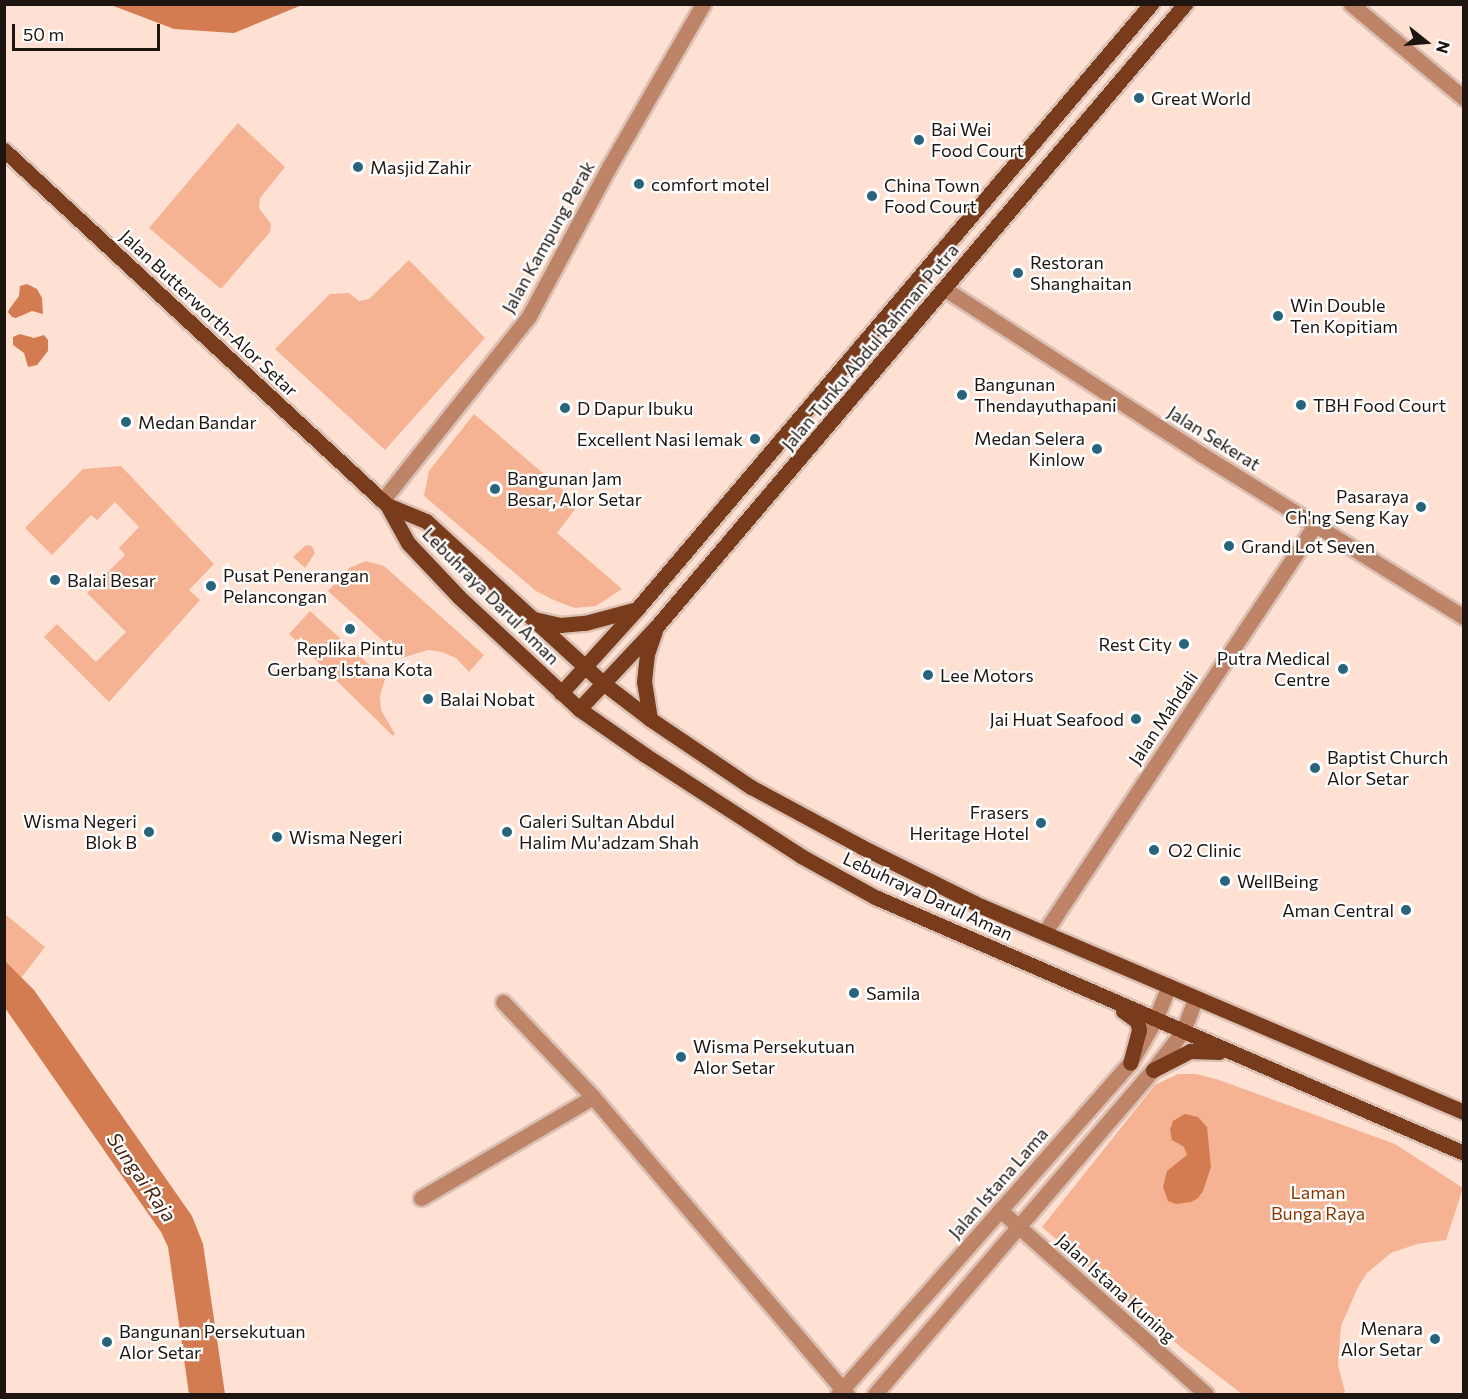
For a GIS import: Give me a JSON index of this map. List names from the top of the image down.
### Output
{
  "streets": {
    "main road": ["Jalan Butterworth-Alor Setar", "Jalan Tunku Abdul Rahman Putra", "Lebuhraya Darul Aman"],
    "street": [
      "Jalan Kampung Perak",
      "Jalan Sekerat",
      "Jalan Mahdali",
      "Jalan Istana Lama",
      "Jalan Istana Kuning"
    ]
  },
  "crossings": [
    ["Jalan Kampung Perak", "Jalan Butterworth-Alor Setar"],
    ["Jalan Kampung Perak", "Lebuhraya Darul Aman"],
    ["Jalan Butterworth-Alor Setar", "Lebuhraya Darul Aman"],
    ["Jalan Tunku Abdul Rahman Putra", "Jalan Sekerat"],
    ["Jalan Tunku Abdul Rahman Putra", "Lebuhraya Darul Aman"],
    ["Jalan Sekerat", "Jalan Mahdali"],
    ["Lebuhraya Darul Aman", "Jalan Mahdali"],
    ["Lebuhraya Darul Aman", "Jalan Istana Lama"],
    ["Jalan Istana Lama", "Jalan Istana Kuning"]
  ],
  "water": ["Sungai Raja"],
  "parks": ["Laman Bunga Raya"],
  "places": [
    "Great World",
    "Bai Wei Food Court",
    "Masjid Zahir",
    "comfort motel",
    "China Town Food Court",
    "Restoran Shanghaitan",
    "Win Double Ten Kopitiam",
    "Bangunan Thendayuthapani",
    "TBH Food Court",
    "D Dapur Ibuku",
    "Medan Bandar",
    "Excellent Nasi lemak",
    "Medan Selera Kinlow",
    "Bangunan Jam Besar, Alor Setar",
    "Pasaraya Ch'ng Seng Kay",
    "Grand Lot Seven",
    "Balai Besar",
    "Pusat Penerangan Pelancongan",
    "Replika Pintu Gerbang Istana Kota",
    "Rest City",
    "Putra Medical Centre",
    "Lee Motors",
    "Balai Nobat",
    "Jai Huat Seafood",
    "Baptist Church Alor Setar",
    "Frasers Heritage Hotel",
    "Wisma Negeri Blok B",
    "Galeri Sultan Abdul Halim Mu'adzam Shah",
    "Wisma Negeri",
    "O2 Clinic",
    "WellBeing",
    "Aman Central",
    "Samila",
    "Wisma Persekutuan Alor Setar",
    "Menara Alor Setar",
    "Bangunan Persekutuan Alor Setar"
  ],
  "scale_bar": "50 m",
  "north": "right"
}
